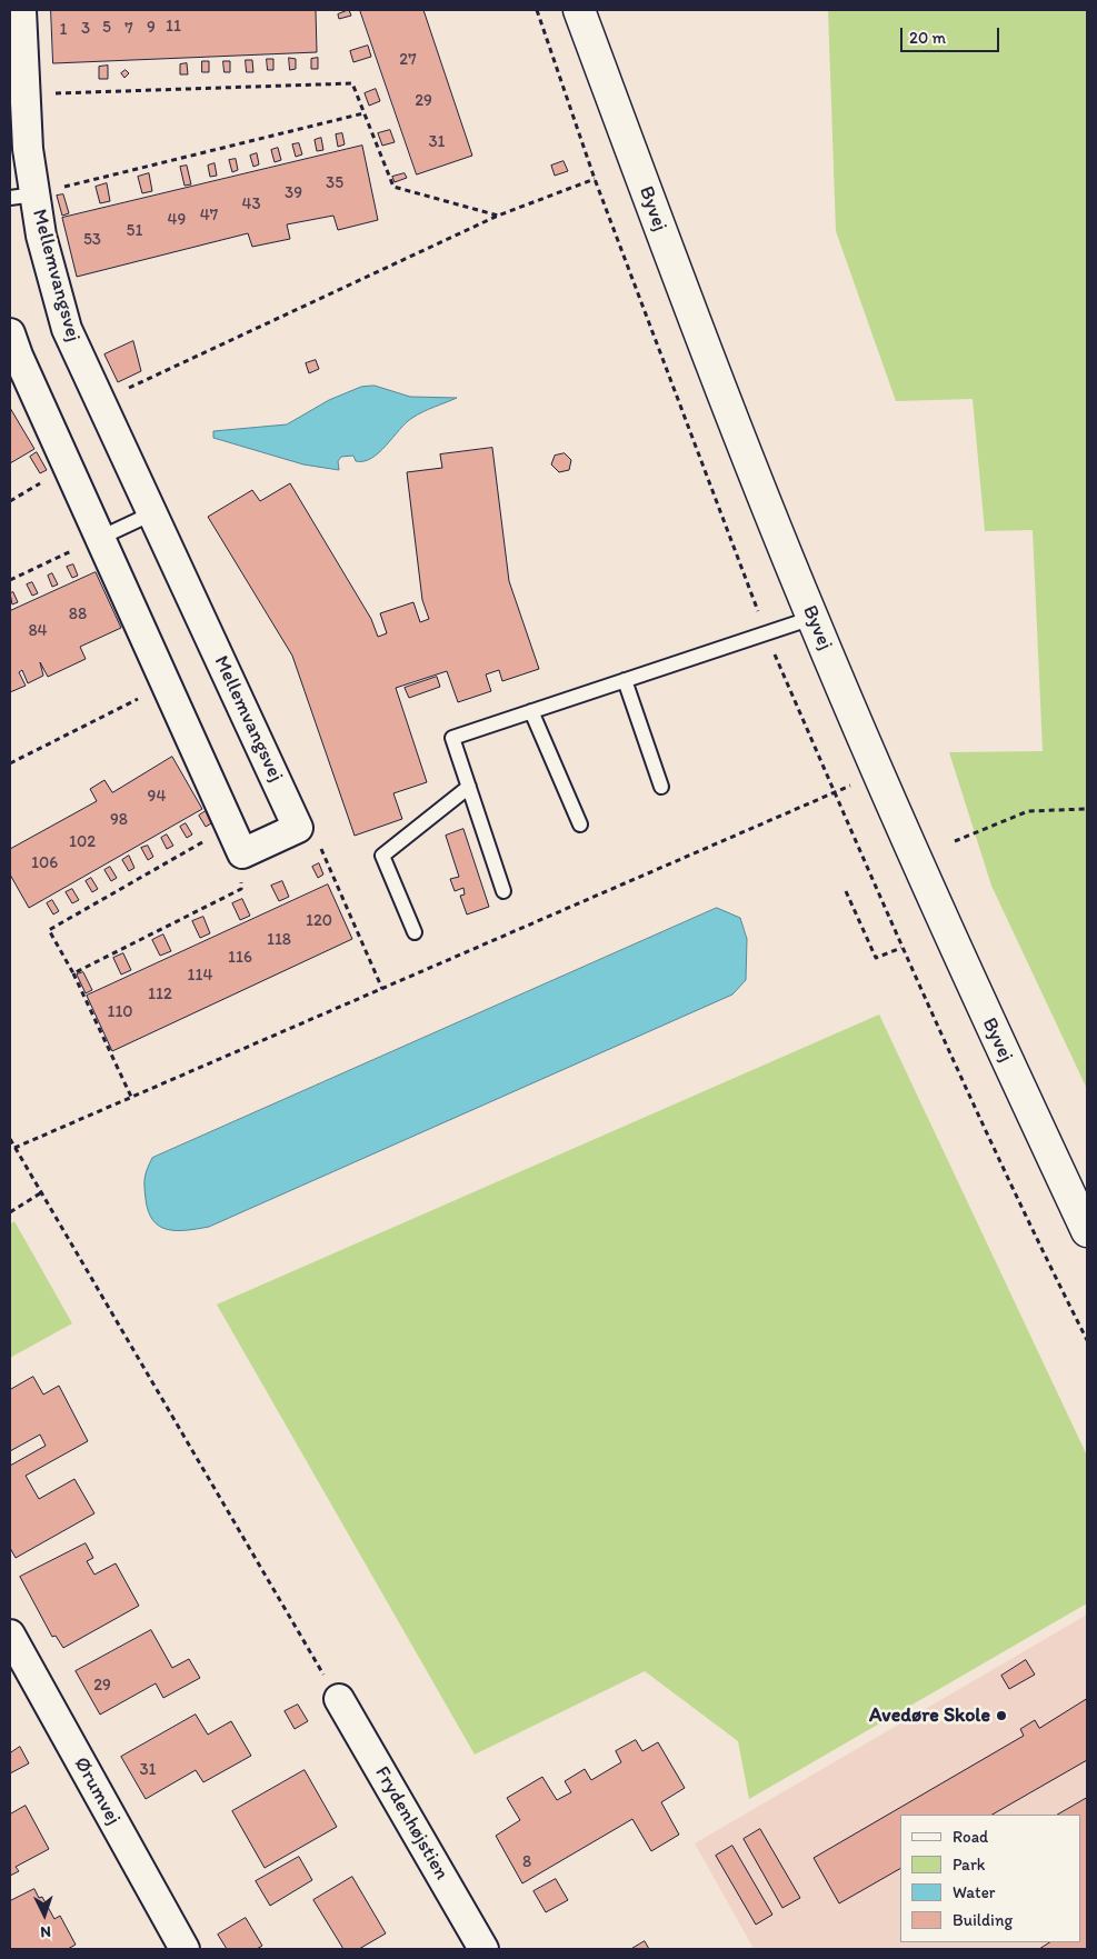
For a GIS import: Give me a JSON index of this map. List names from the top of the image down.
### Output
{
  "streets": {
    "street": [
      "Byvej",
      "Mellemvangsvej",
      "Ørumvej",
      "Frydenhøjstien"
    ]
  },
  "places": ["Avedøre Skole"],
  "house_numbers": [
    "11",
    "5",
    "9",
    "3",
    "7",
    "1",
    "27",
    "29",
    "31",
    "35",
    "39",
    "43",
    "47",
    "49",
    "51",
    "53",
    "88",
    "84",
    "94",
    "98",
    "102",
    "106",
    "120",
    "118",
    "116",
    "114",
    "112",
    "110",
    "29",
    "31",
    "8"
  ],
  "legend": [
    "Road",
    "Park",
    "Water",
    "Building"
  ],
  "scale_bar": "20 m",
  "north": "bottom"
}
